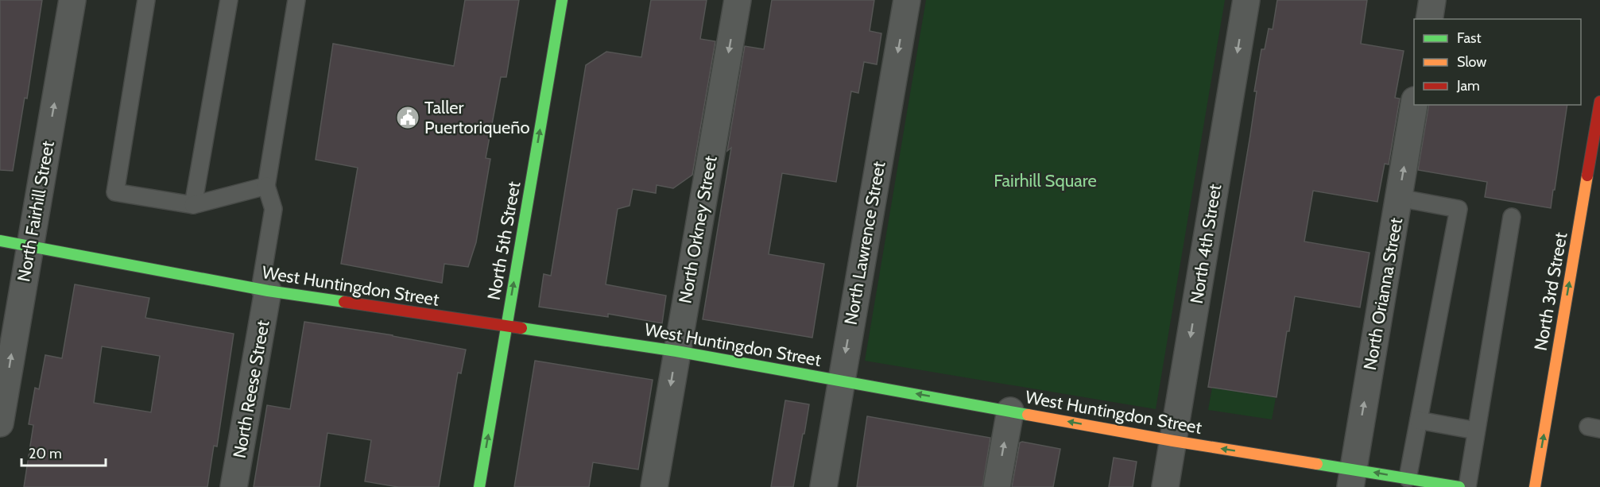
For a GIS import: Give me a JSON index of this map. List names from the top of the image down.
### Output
{
  "streets": {
    "street": [
      "North Fairhill Street",
      "North Orkney Street",
      "North 5th Street",
      "North Lawrence Street",
      "North 4th Street",
      "West Huntingdon Street",
      "North 3rd Street",
      "North Orianna Street",
      "North Reese Street"
    ]
  },
  "crossings": [
    ["North Fairhill Street", "West Huntingdon Street"],
    ["North Orkney Street", "West Huntingdon Street"],
    ["North 5th Street", "West Huntingdon Street"],
    ["North Lawrence Street", "West Huntingdon Street"],
    ["North 4th Street", "West Huntingdon Street"],
    ["West Huntingdon Street", "North Orianna Street"],
    ["West Huntingdon Street", "North Reese Street"]
  ],
  "one_way": [
    "North Fairhill Street",
    "North Orkney Street",
    "North 5th Street",
    "North Lawrence Street",
    "North 4th Street",
    "West Huntingdon Street",
    "North 3rd Street",
    "North Orianna Street"
  ],
  "parks": ["Fairhill Square"],
  "places": {
    "public building": ["Taller Puertoriqueño"]
  },
  "legend": ["Fast", "Slow", "Jam"],
  "scale_bar": "20 m"
}
